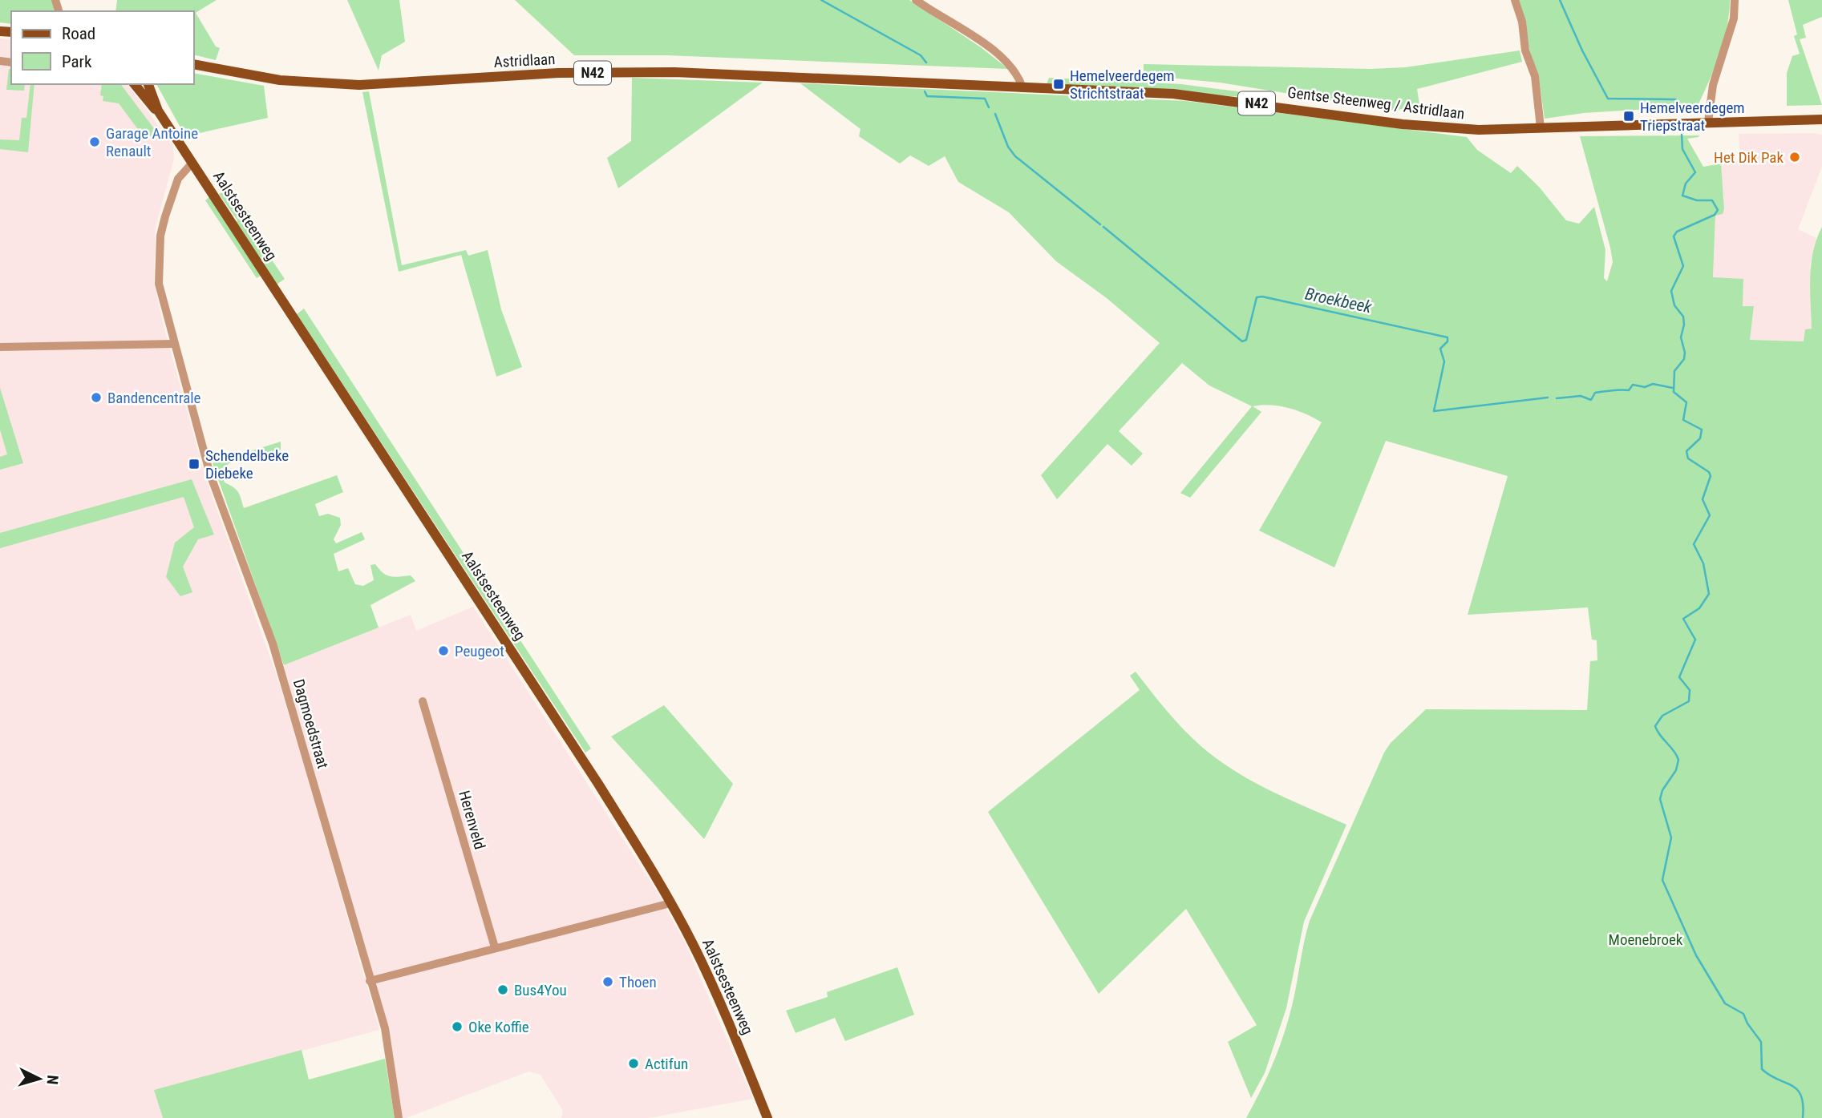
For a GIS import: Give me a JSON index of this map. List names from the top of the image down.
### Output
{
  "streets": {
    "main road": [
      "Astridlaan",
      "N42",
      "Gentse Steenweg / Astridlaan",
      "Aalstsesteenweg"
    ],
    "street": ["Dagmoedstraat", "Herenveld"]
  },
  "crossings": [
    ["Astridlaan", "Gentse Steenweg / Astridlaan"],
    ["N42", "Gentse Steenweg / Astridlaan"],
    ["Aalstsesteenweg", "Dagmoedstraat"]
  ],
  "water": ["Broekbeek"],
  "parks": ["Moenebroek"],
  "places": {
    "transit": ["Hemelveerdegem Strichtstraat", "Hemelveerdegem Triepstraat", "Schendelbeke Diebeke"],
    "other": [
      "Garage Antoine Renault",
      "Het Dik Pak",
      "Bandencentrale",
      "Peugeot",
      "Thoen",
      "Bus4You",
      "Oke Koffie",
      "Actifun"
    ]
  },
  "legend": ["Road", "Park"],
  "north": "right"
}
